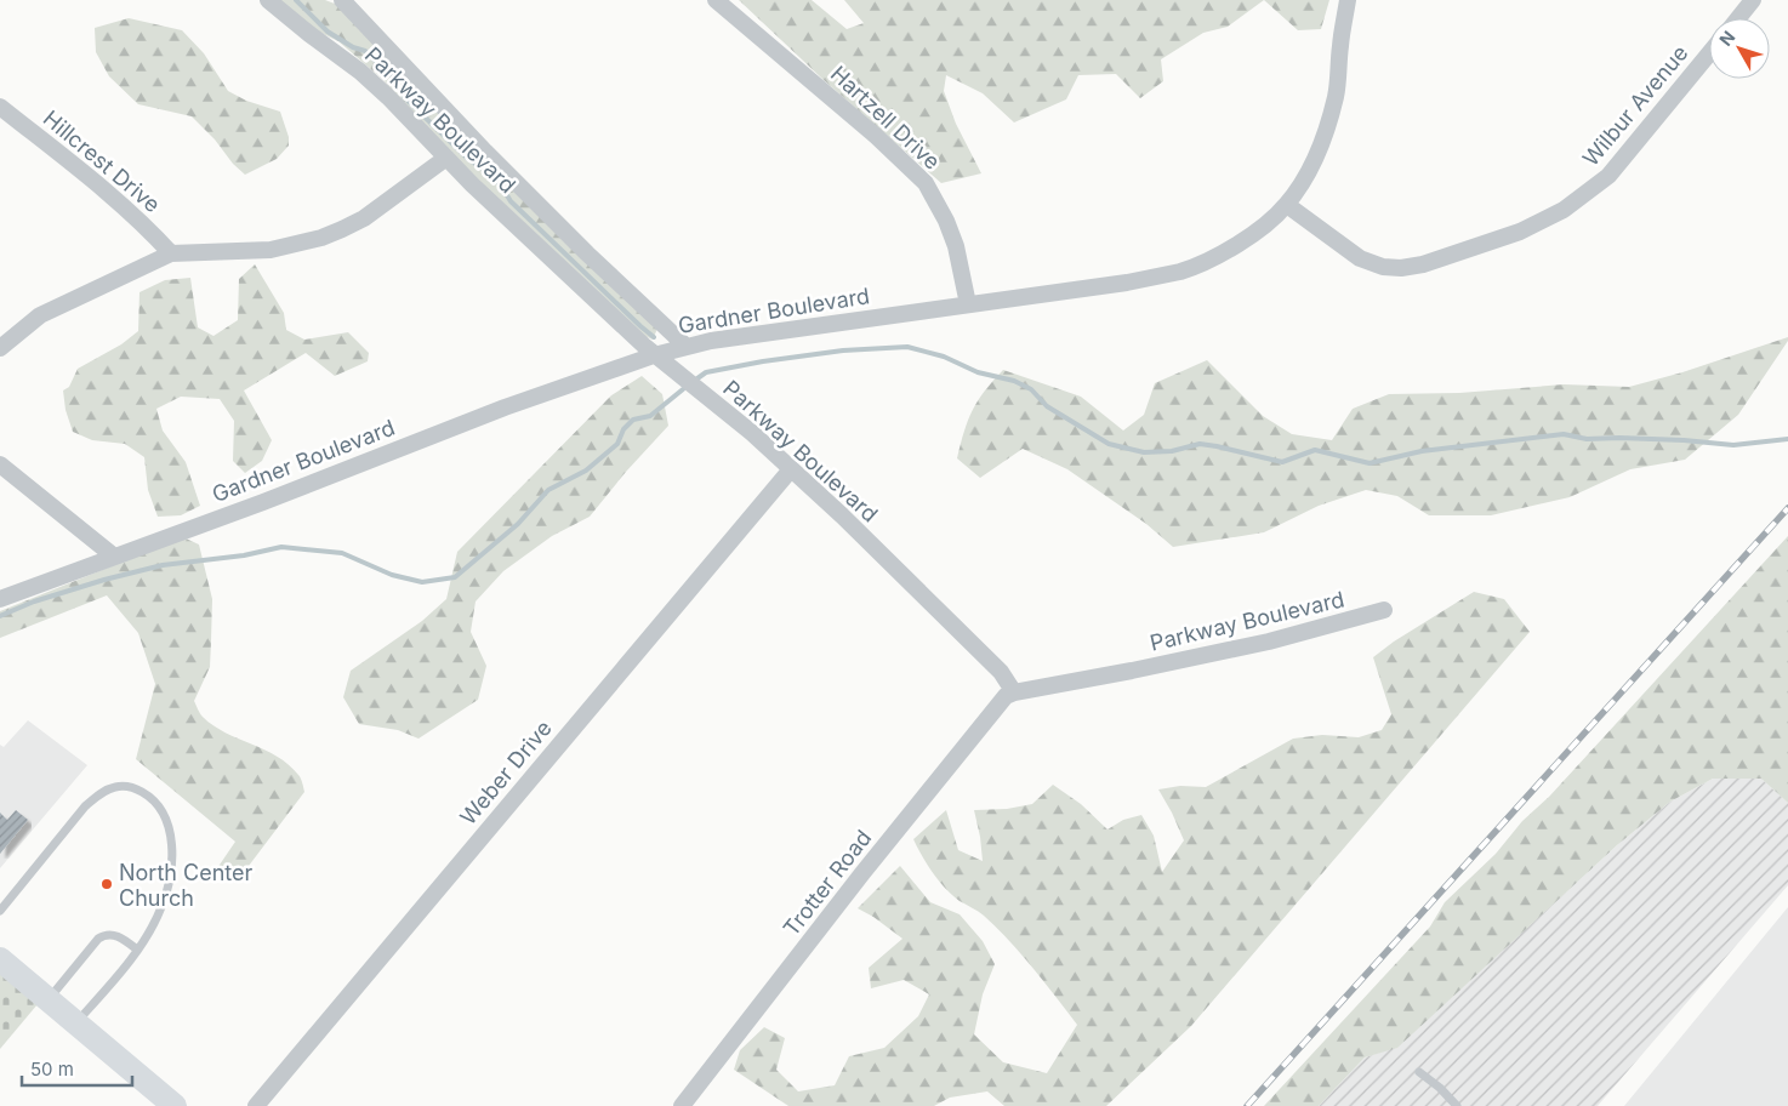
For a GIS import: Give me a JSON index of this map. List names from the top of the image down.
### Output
{
  "streets": {
    "street": [
      "Wilbur Avenue",
      "Hartzell Drive",
      "Parkway Boulevard",
      "Hillcrest Drive",
      "Gardner Boulevard",
      "Weber Drive",
      "Trotter Road"
    ]
  },
  "crossings": [
    ["Wilbur Avenue", "Gardner Boulevard"],
    ["Hartzell Drive", "Gardner Boulevard"],
    ["Parkway Boulevard", "Gardner Boulevard"],
    ["Parkway Boulevard", "Weber Drive"],
    ["Parkway Boulevard", "Trotter Road"]
  ],
  "places": ["North Center Church"],
  "scale_bar": "50 m",
  "north": "top left"
}
